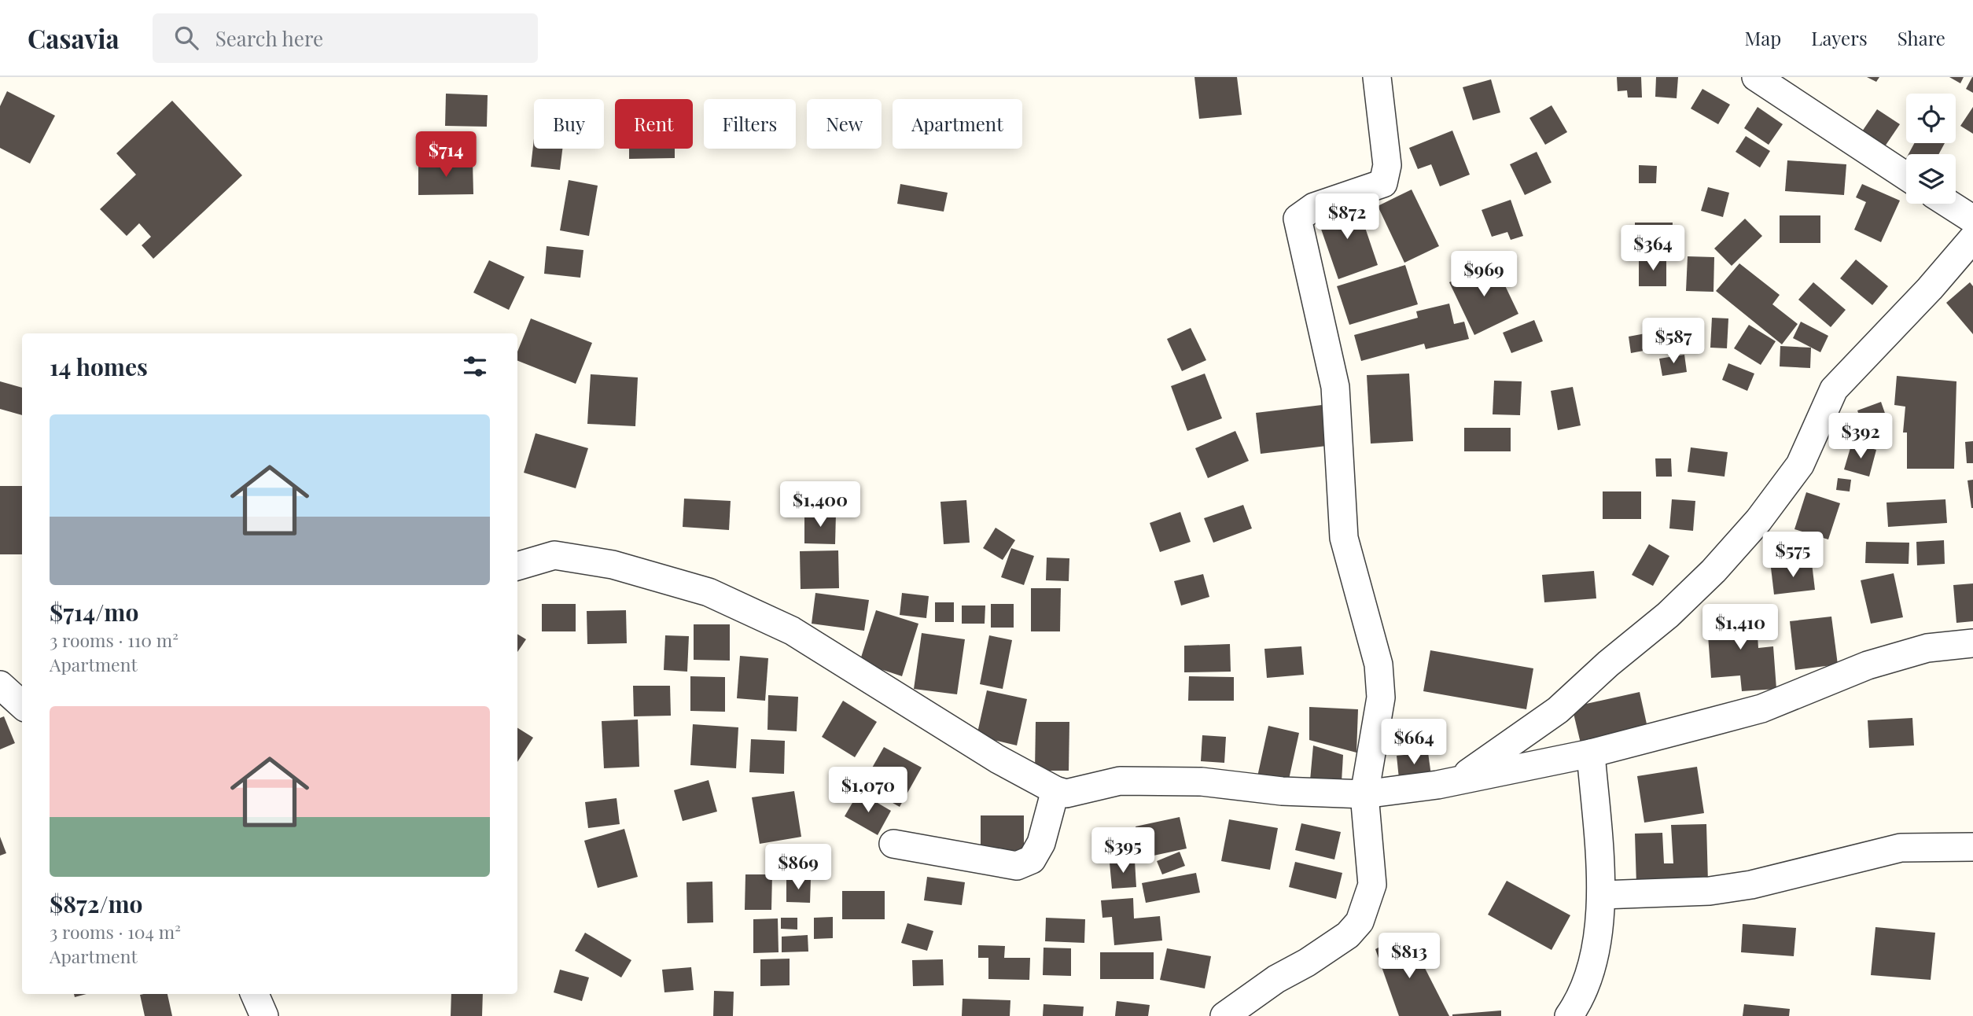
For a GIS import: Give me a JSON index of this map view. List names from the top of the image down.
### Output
{
  "page": {
    "header": "Casavia",
    "search": "Search here",
    "nav": ["Map", "Layers", "Share"],
    "chip": [
      "Buy",
      "Rent",
      "Filters",
      "New",
      "Apartment"
    ],
    "price": [
      "$714",
      "$872",
      "$364",
      "$969",
      "$587",
      "$392",
      "$1,400",
      "$575",
      "$1,410",
      "$664",
      "$1,070",
      "$395",
      "$869",
      "$813"
    ],
    "heading": "14 homes",
    "list": [
      {
        "name": "$714/mo",
        "note": "3 rooms · 110 m² · Apartment"
      },
      {
        "name": "$872/mo",
        "note": "3 rooms · 104 m² · Apartment"
      }
    ]
  }
}
